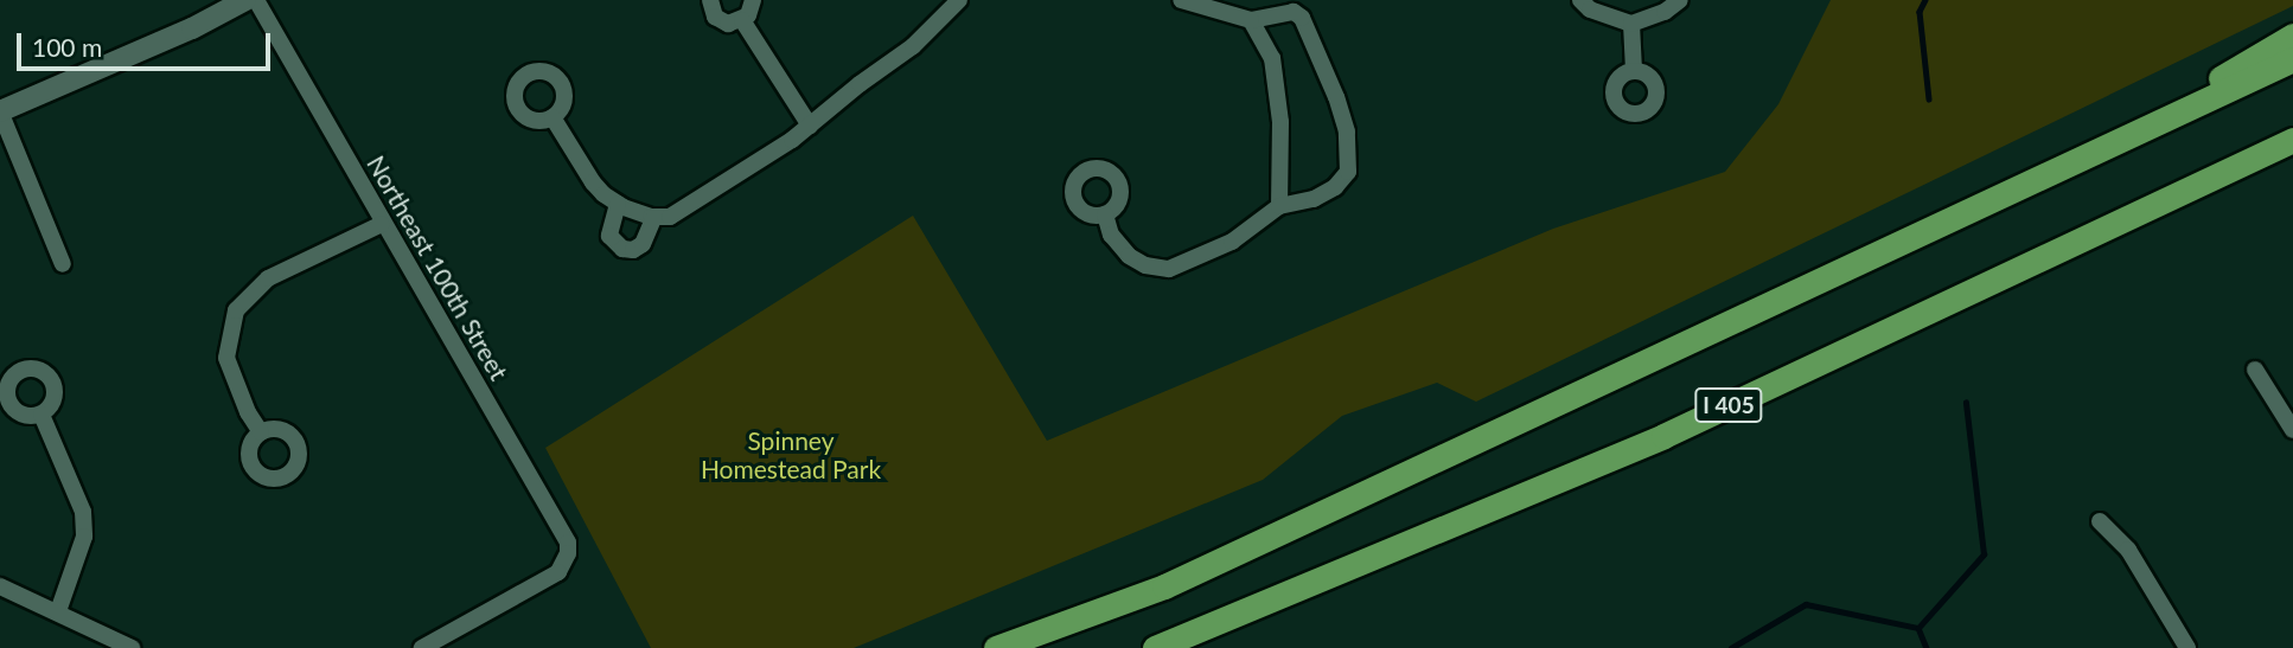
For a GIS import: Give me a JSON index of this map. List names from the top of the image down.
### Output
{
  "streets": {
    "highway": ["I 405"],
    "street": ["Northeast 100th Street"]
  },
  "parks": ["Spinney Homestead Park"],
  "scale_bar": "100 m"
}
